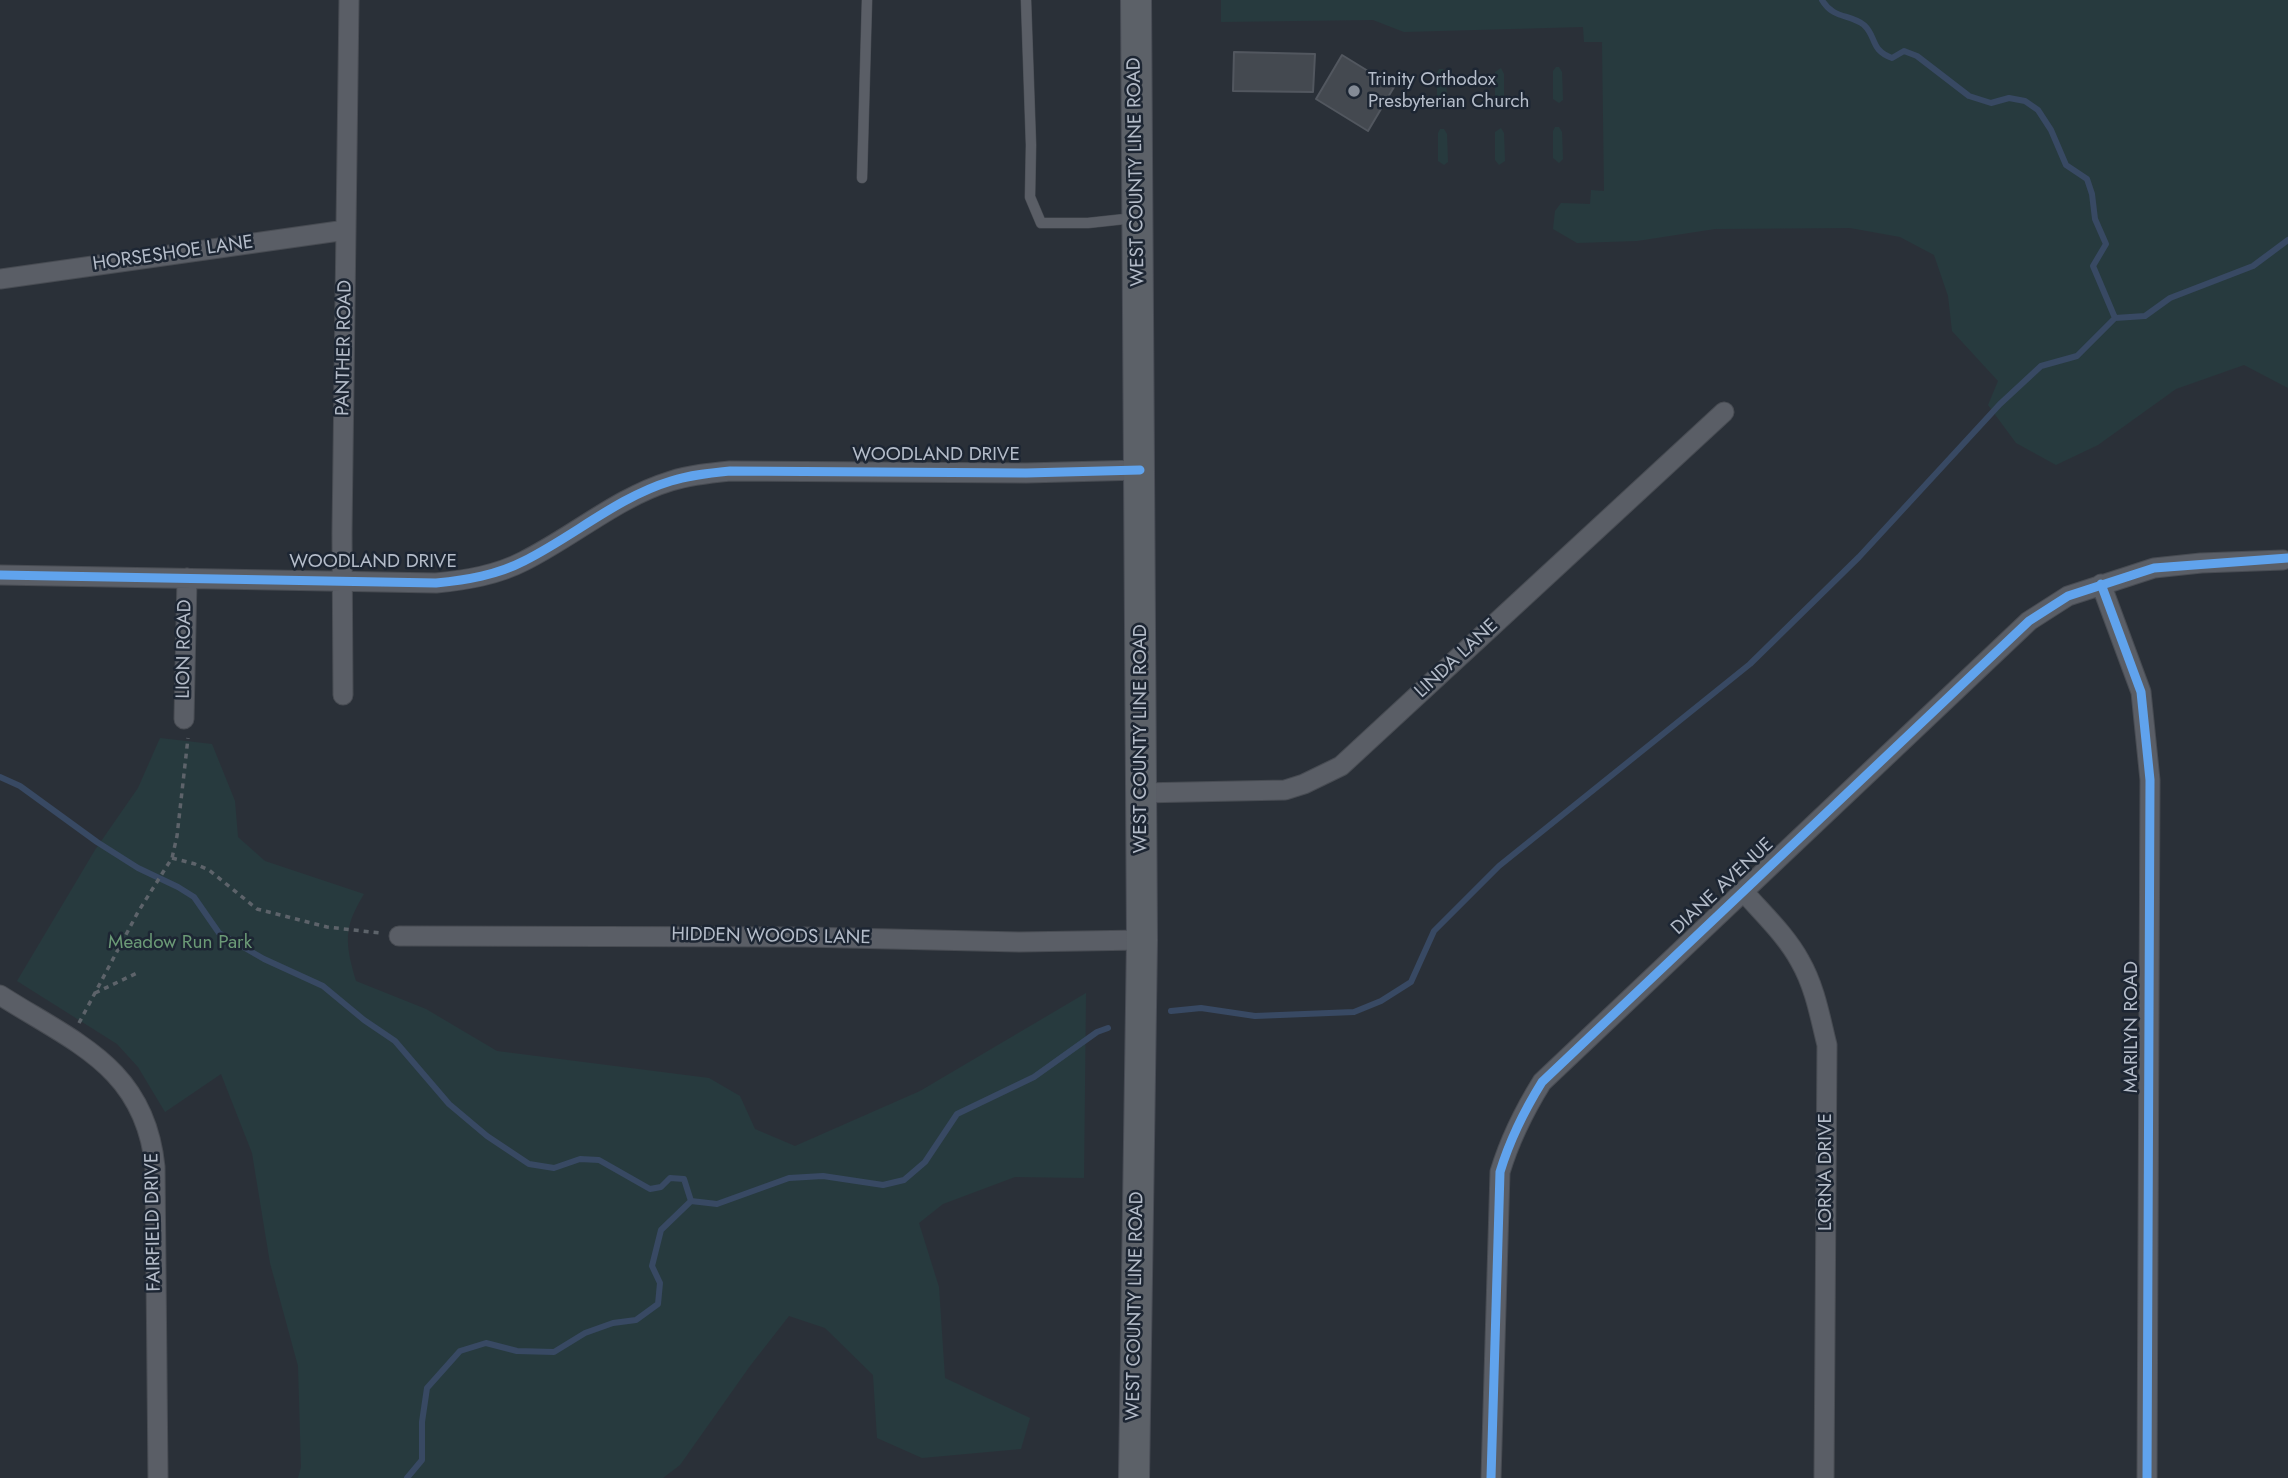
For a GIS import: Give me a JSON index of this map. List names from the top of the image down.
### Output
{
  "streets": {
    "main road": ["WEST COUNTY LINE ROAD"],
    "street": [
      "HORSESHOE LANE",
      "PANTHER ROAD",
      "WOODLAND DRIVE",
      "LION ROAD",
      "LINDA LANE",
      "DIANE AVENUE",
      "HIDDEN WOODS LANE",
      "MARILYN ROAD",
      "LORNA DRIVE",
      "FAIRFIELD DRIVE"
    ]
  },
  "crossings": [
    ["WEST COUNTY LINE ROAD", "WOODLAND DRIVE"],
    ["WEST COUNTY LINE ROAD", "LINDA LANE"],
    ["WEST COUNTY LINE ROAD", "HIDDEN WOODS LANE"],
    ["HORSESHOE LANE", "PANTHER ROAD"],
    ["PANTHER ROAD", "WOODLAND DRIVE"],
    ["WOODLAND DRIVE", "LION ROAD"],
    ["DIANE AVENUE", "MARILYN ROAD"],
    ["DIANE AVENUE", "LORNA DRIVE"]
  ],
  "parks": ["Meadow Run Park"],
  "places": ["Trinity Orthodox Presbyterian Church"]
}
